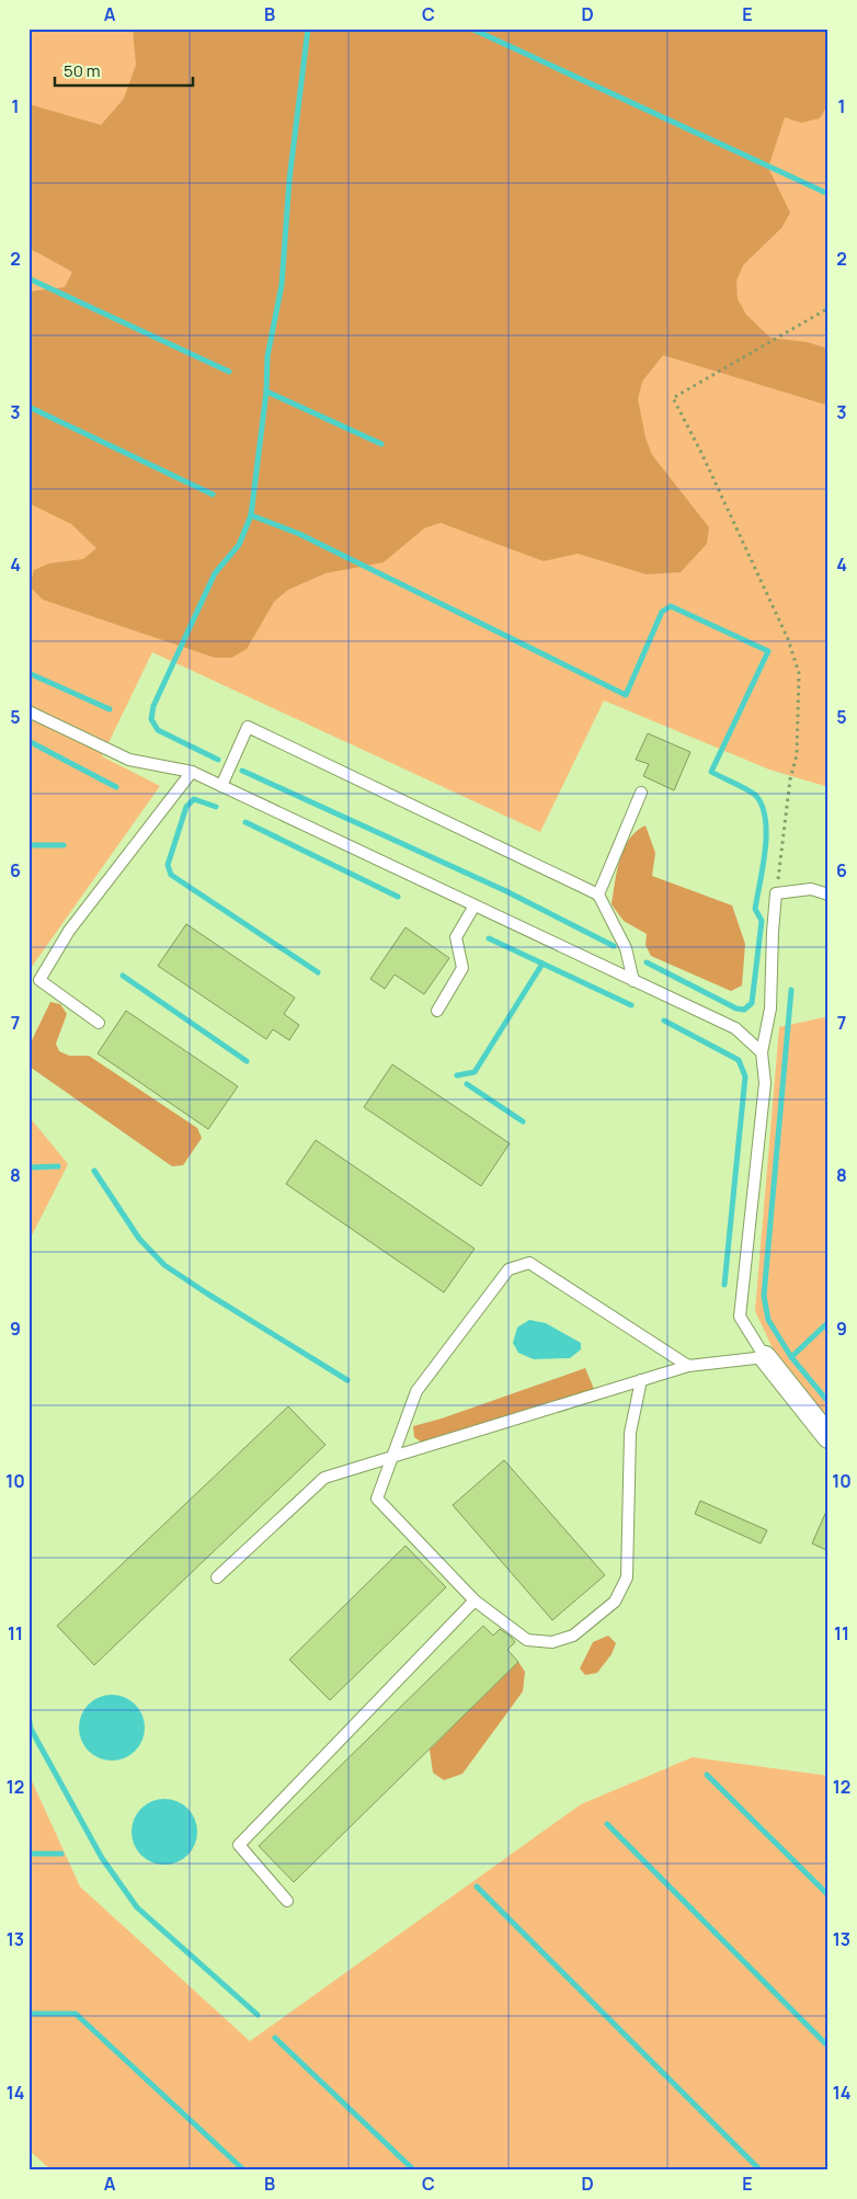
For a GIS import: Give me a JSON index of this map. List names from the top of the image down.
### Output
{
  "scale_bar": "50 m",
  "grid": {
    "columns": [
      "A",
      "B",
      "C",
      "D",
      "E"
    ],
    "rows": [
      "1",
      "2",
      "3",
      "4",
      "5",
      "6",
      "7",
      "8",
      "9",
      "10",
      "11",
      "12",
      "13",
      "14"
    ]
  }
}
